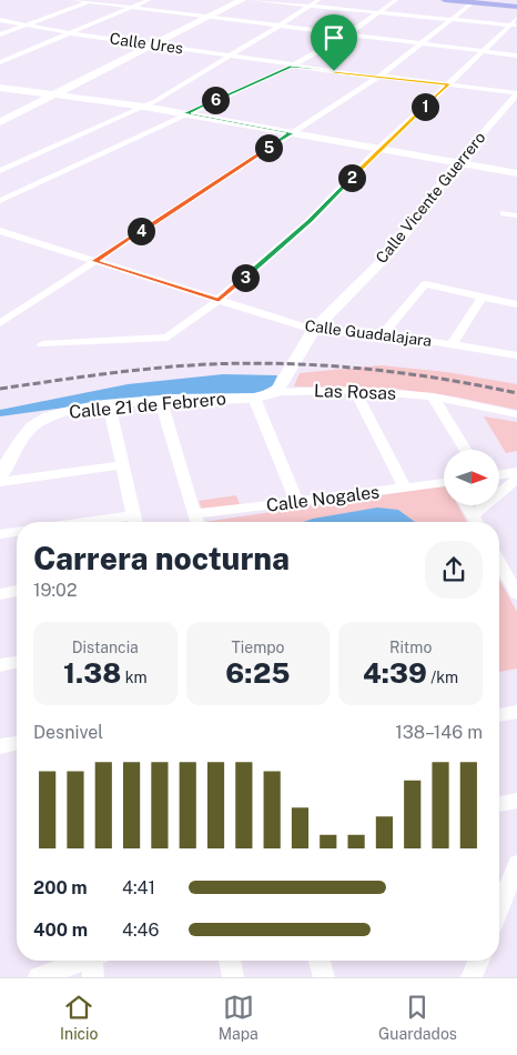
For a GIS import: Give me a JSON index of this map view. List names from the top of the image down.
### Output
{
  "streets": {
    "street": [
      "Calle Ures",
      "Calle Vicente Guerrero",
      "Calle Guadalajara",
      "Las Rosas",
      "Calle 21 de Febrero",
      "Calle Nogales"
    ]
  },
  "crossings": [
    ["Calle Ures", "Calle Vicente Guerrero"],
    ["Calle Vicente Guerrero", "Calle Guadalajara"],
    ["Calle Vicente Guerrero", "Las Rosas"],
    ["Calle Vicente Guerrero", "Calle 21 de Febrero"],
    ["Las Rosas", "Calle 21 de Febrero"]
  ],
  "north": "right",
  "page": {
    "pins": [
      "6",
      "1",
      "5",
      "2",
      "4",
      "3"
    ],
    "heading": ["Carrera nocturna", "19:02"],
    "stats": [
      ["Distancia", "1.38 km"],
      ["Tiempo", "6:25"],
      ["Ritmo", "4:39 /km"]
    ],
    "chart": ["Desnivel", "138–146 m"],
    "list": [
      {
        "name": "200 m",
        "note": "4:41"
      },
      {
        "name": "400 m",
        "note": "4:46"
      }
    ],
    "tabs": ["Inicio", "Mapa", "Guardados"]
  }
}
